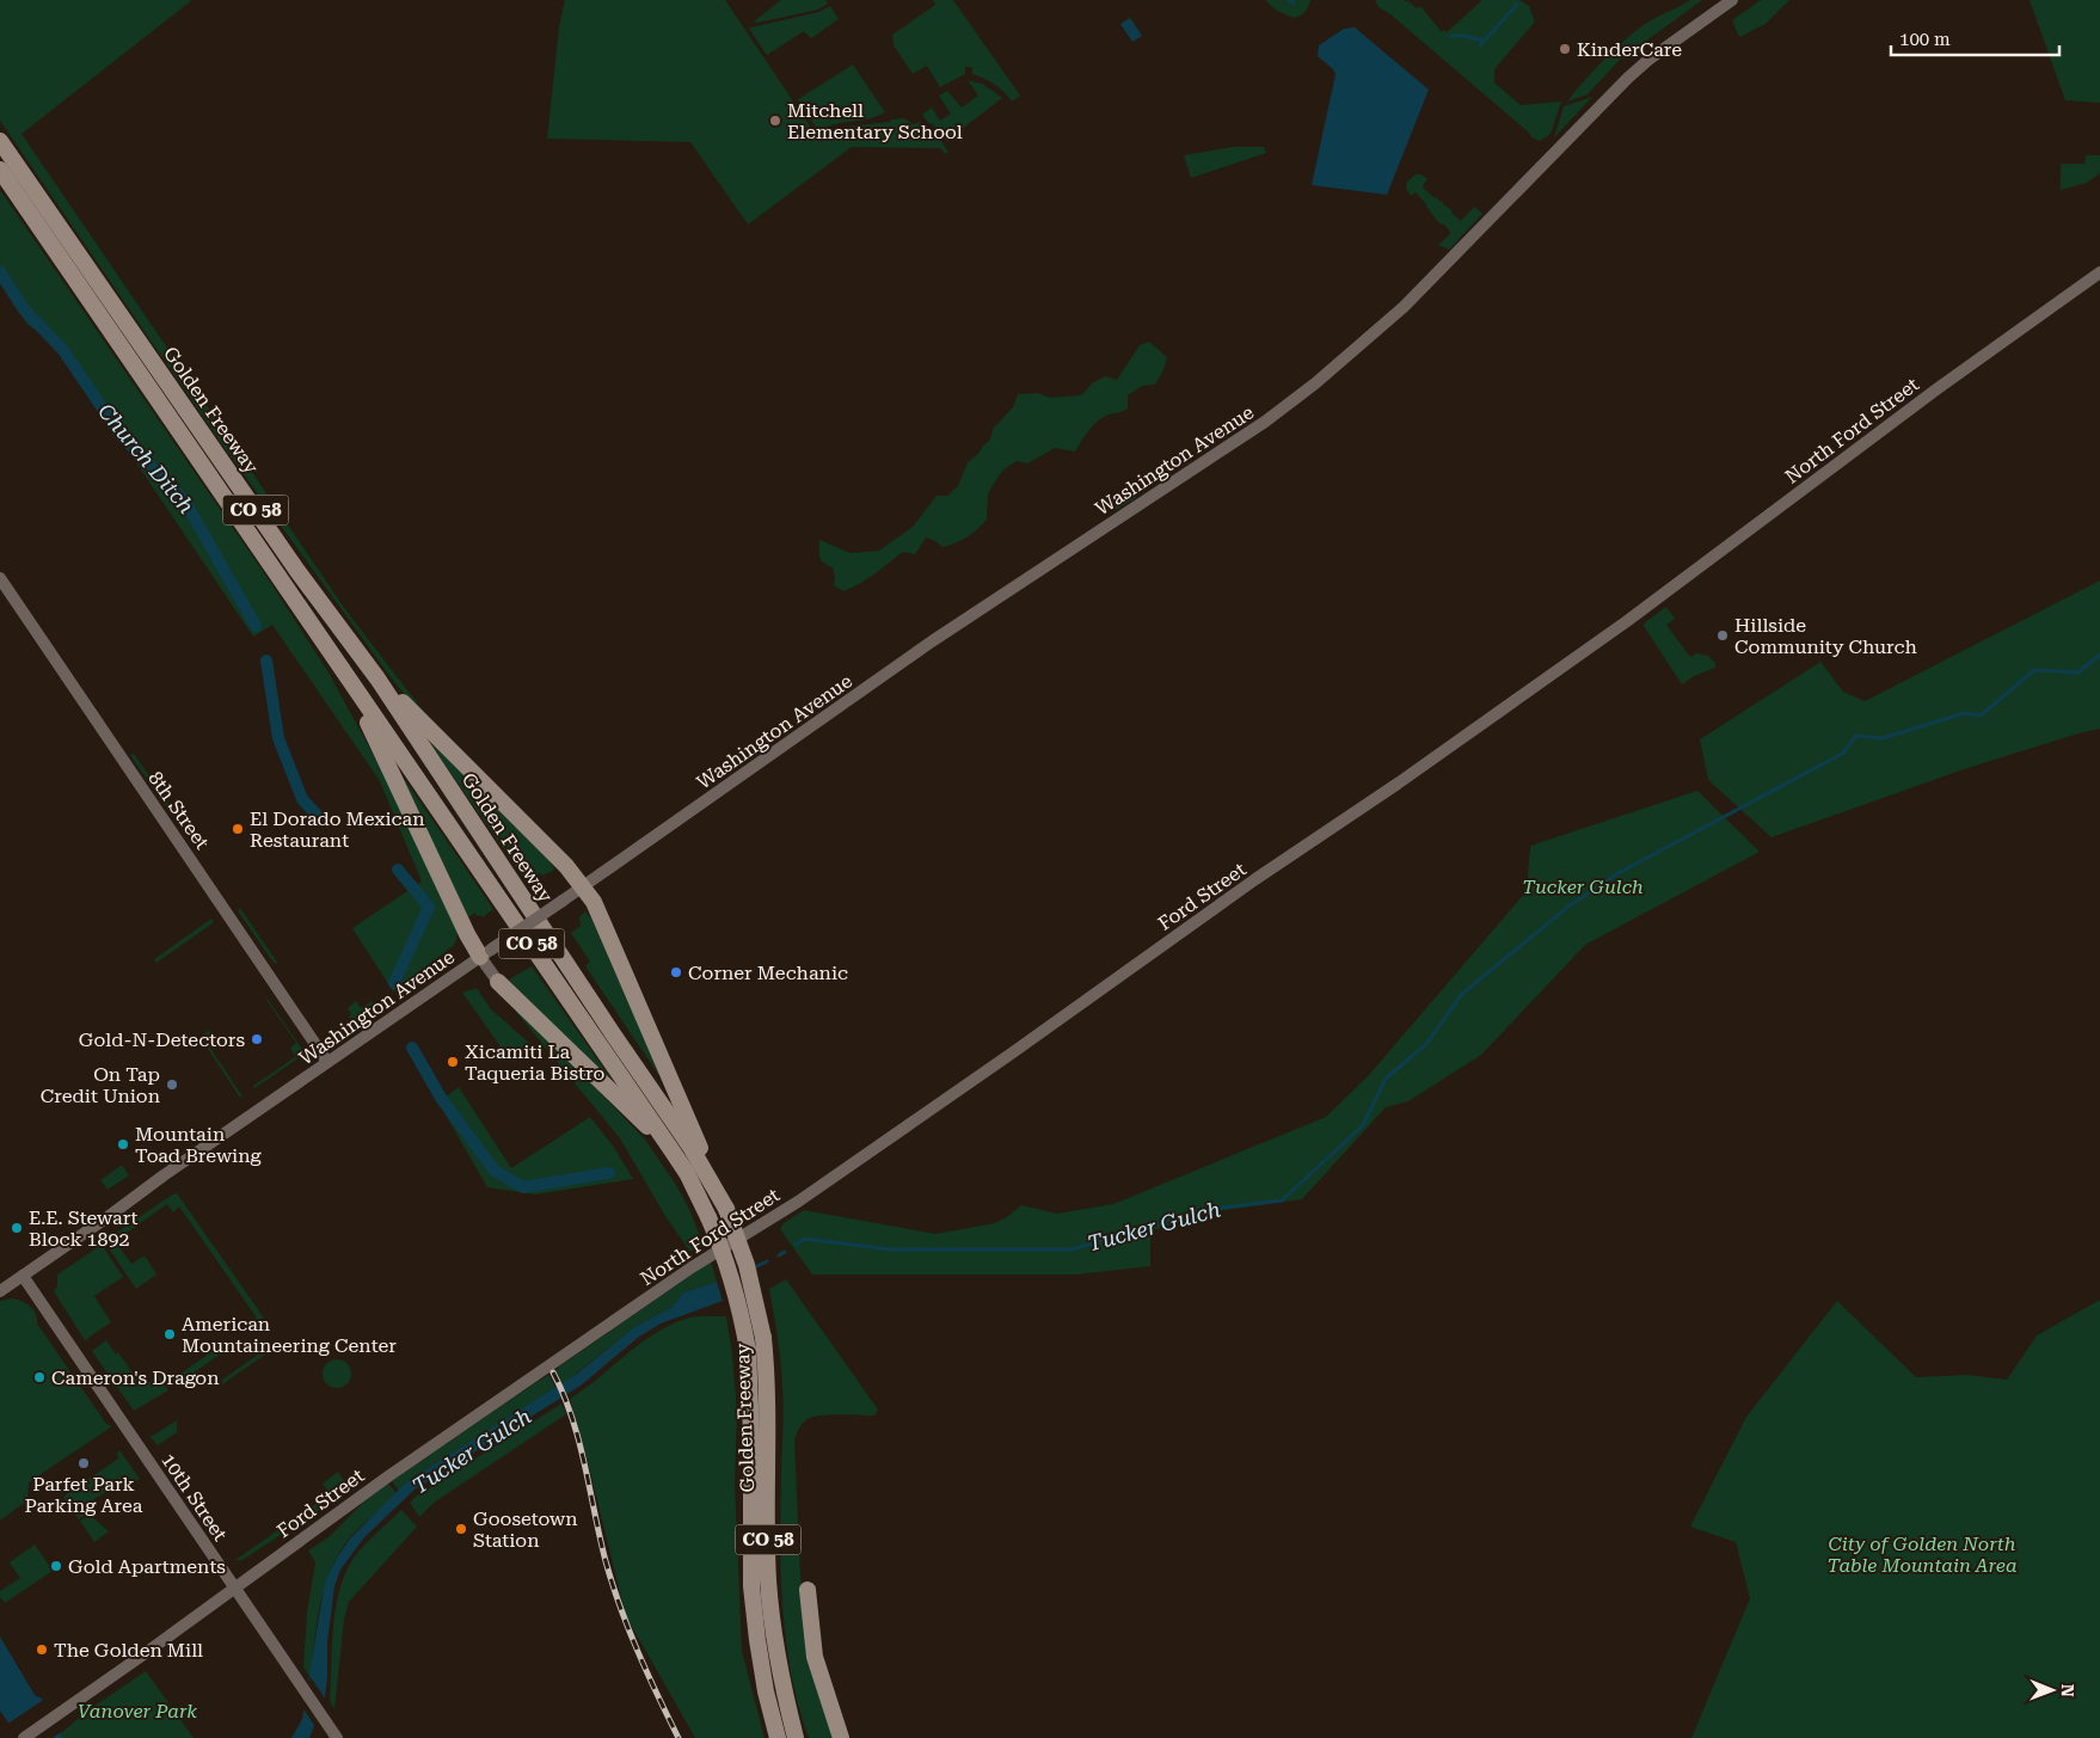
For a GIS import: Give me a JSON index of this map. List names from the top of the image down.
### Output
{
  "streets": {
    "highway": ["Golden Freeway", "CO 58"],
    "street": [
      "North Ford Street",
      "Washington Avenue",
      "8th Street",
      "Ford Street",
      "10th Street"
    ]
  },
  "crossings": [
    ["North Ford Street", "Ford Street"],
    ["Washington Avenue", "8th Street"],
    ["Washington Avenue", "10th Street"],
    ["Ford Street", "10th Street"]
  ],
  "water": ["Church Ditch", "Tucker Gulch"],
  "parks": ["Tucker Gulch", "City of Golden North Table Mountain Area", "Vanover Park"],
  "places": [
    "KinderCare",
    "Mitchell Elementary School",
    "Hillside Community Church",
    "El Dorado Mexican Restaurant",
    "Corner Mechanic",
    "Gold-N-Detectors",
    "Xicamiti La Taqueria Bistro",
    "On Tap Credit Union",
    "Mountain Toad Brewing",
    "E.E. Stewart Block 1892",
    "American Mountaineering Center",
    "Cameron's Dragon",
    "Parfet Park Parking Area",
    "Goosetown Station",
    "Gold Apartments",
    "The Golden Mill"
  ],
  "scale_bar": "100 m",
  "north": "right"
}
